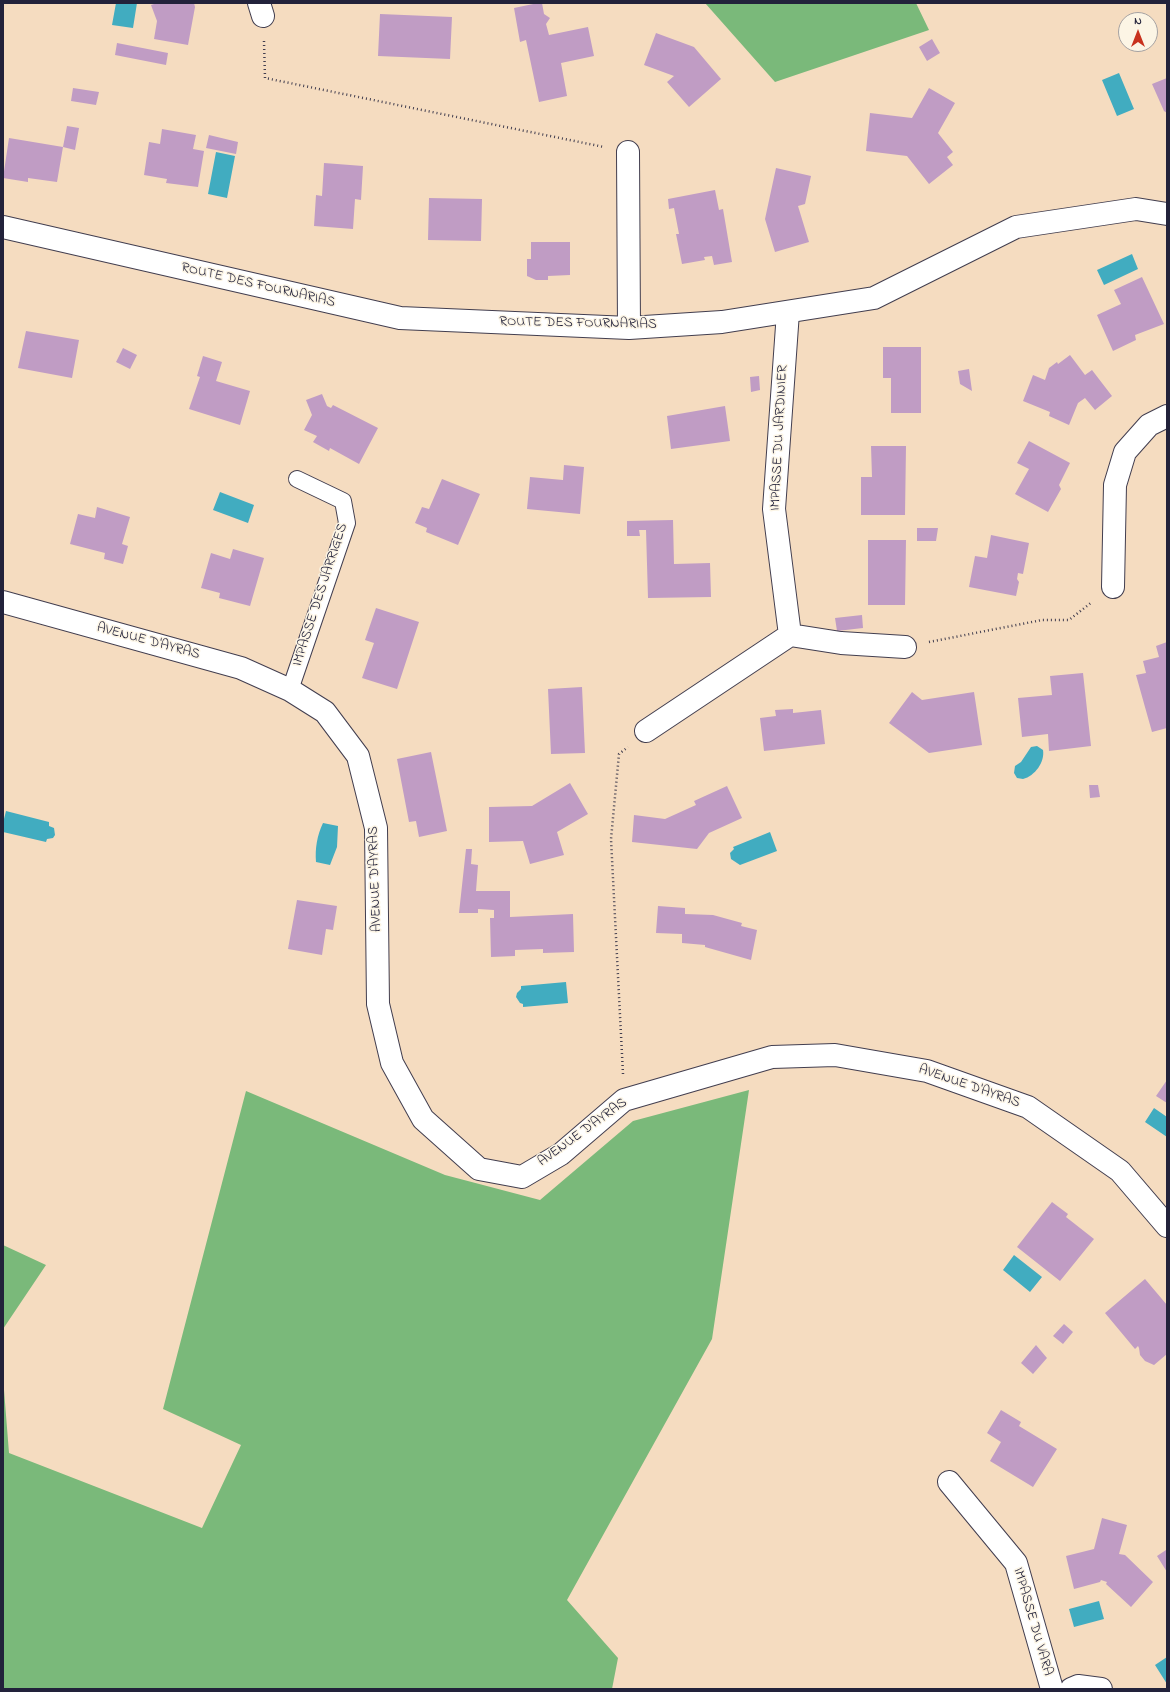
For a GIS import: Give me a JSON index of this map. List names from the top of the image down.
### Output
{
  "streets": {
    "street": [
      "ROUTE DES FOURNARIAS",
      "IMPASSE DU JARDINIER",
      "AVENUE D'AYRAS",
      "IMPASSE DU VARA"
    ],
    "lane": ["IMPASSE DES JARRIGES"]
  },
  "crossings": [
    ["ROUTE DES FOURNARIAS", "IMPASSE DU JARDINIER"],
    ["IMPASSE DES JARRIGES", "AVENUE D'AYRAS"]
  ],
  "north": "top"
}
